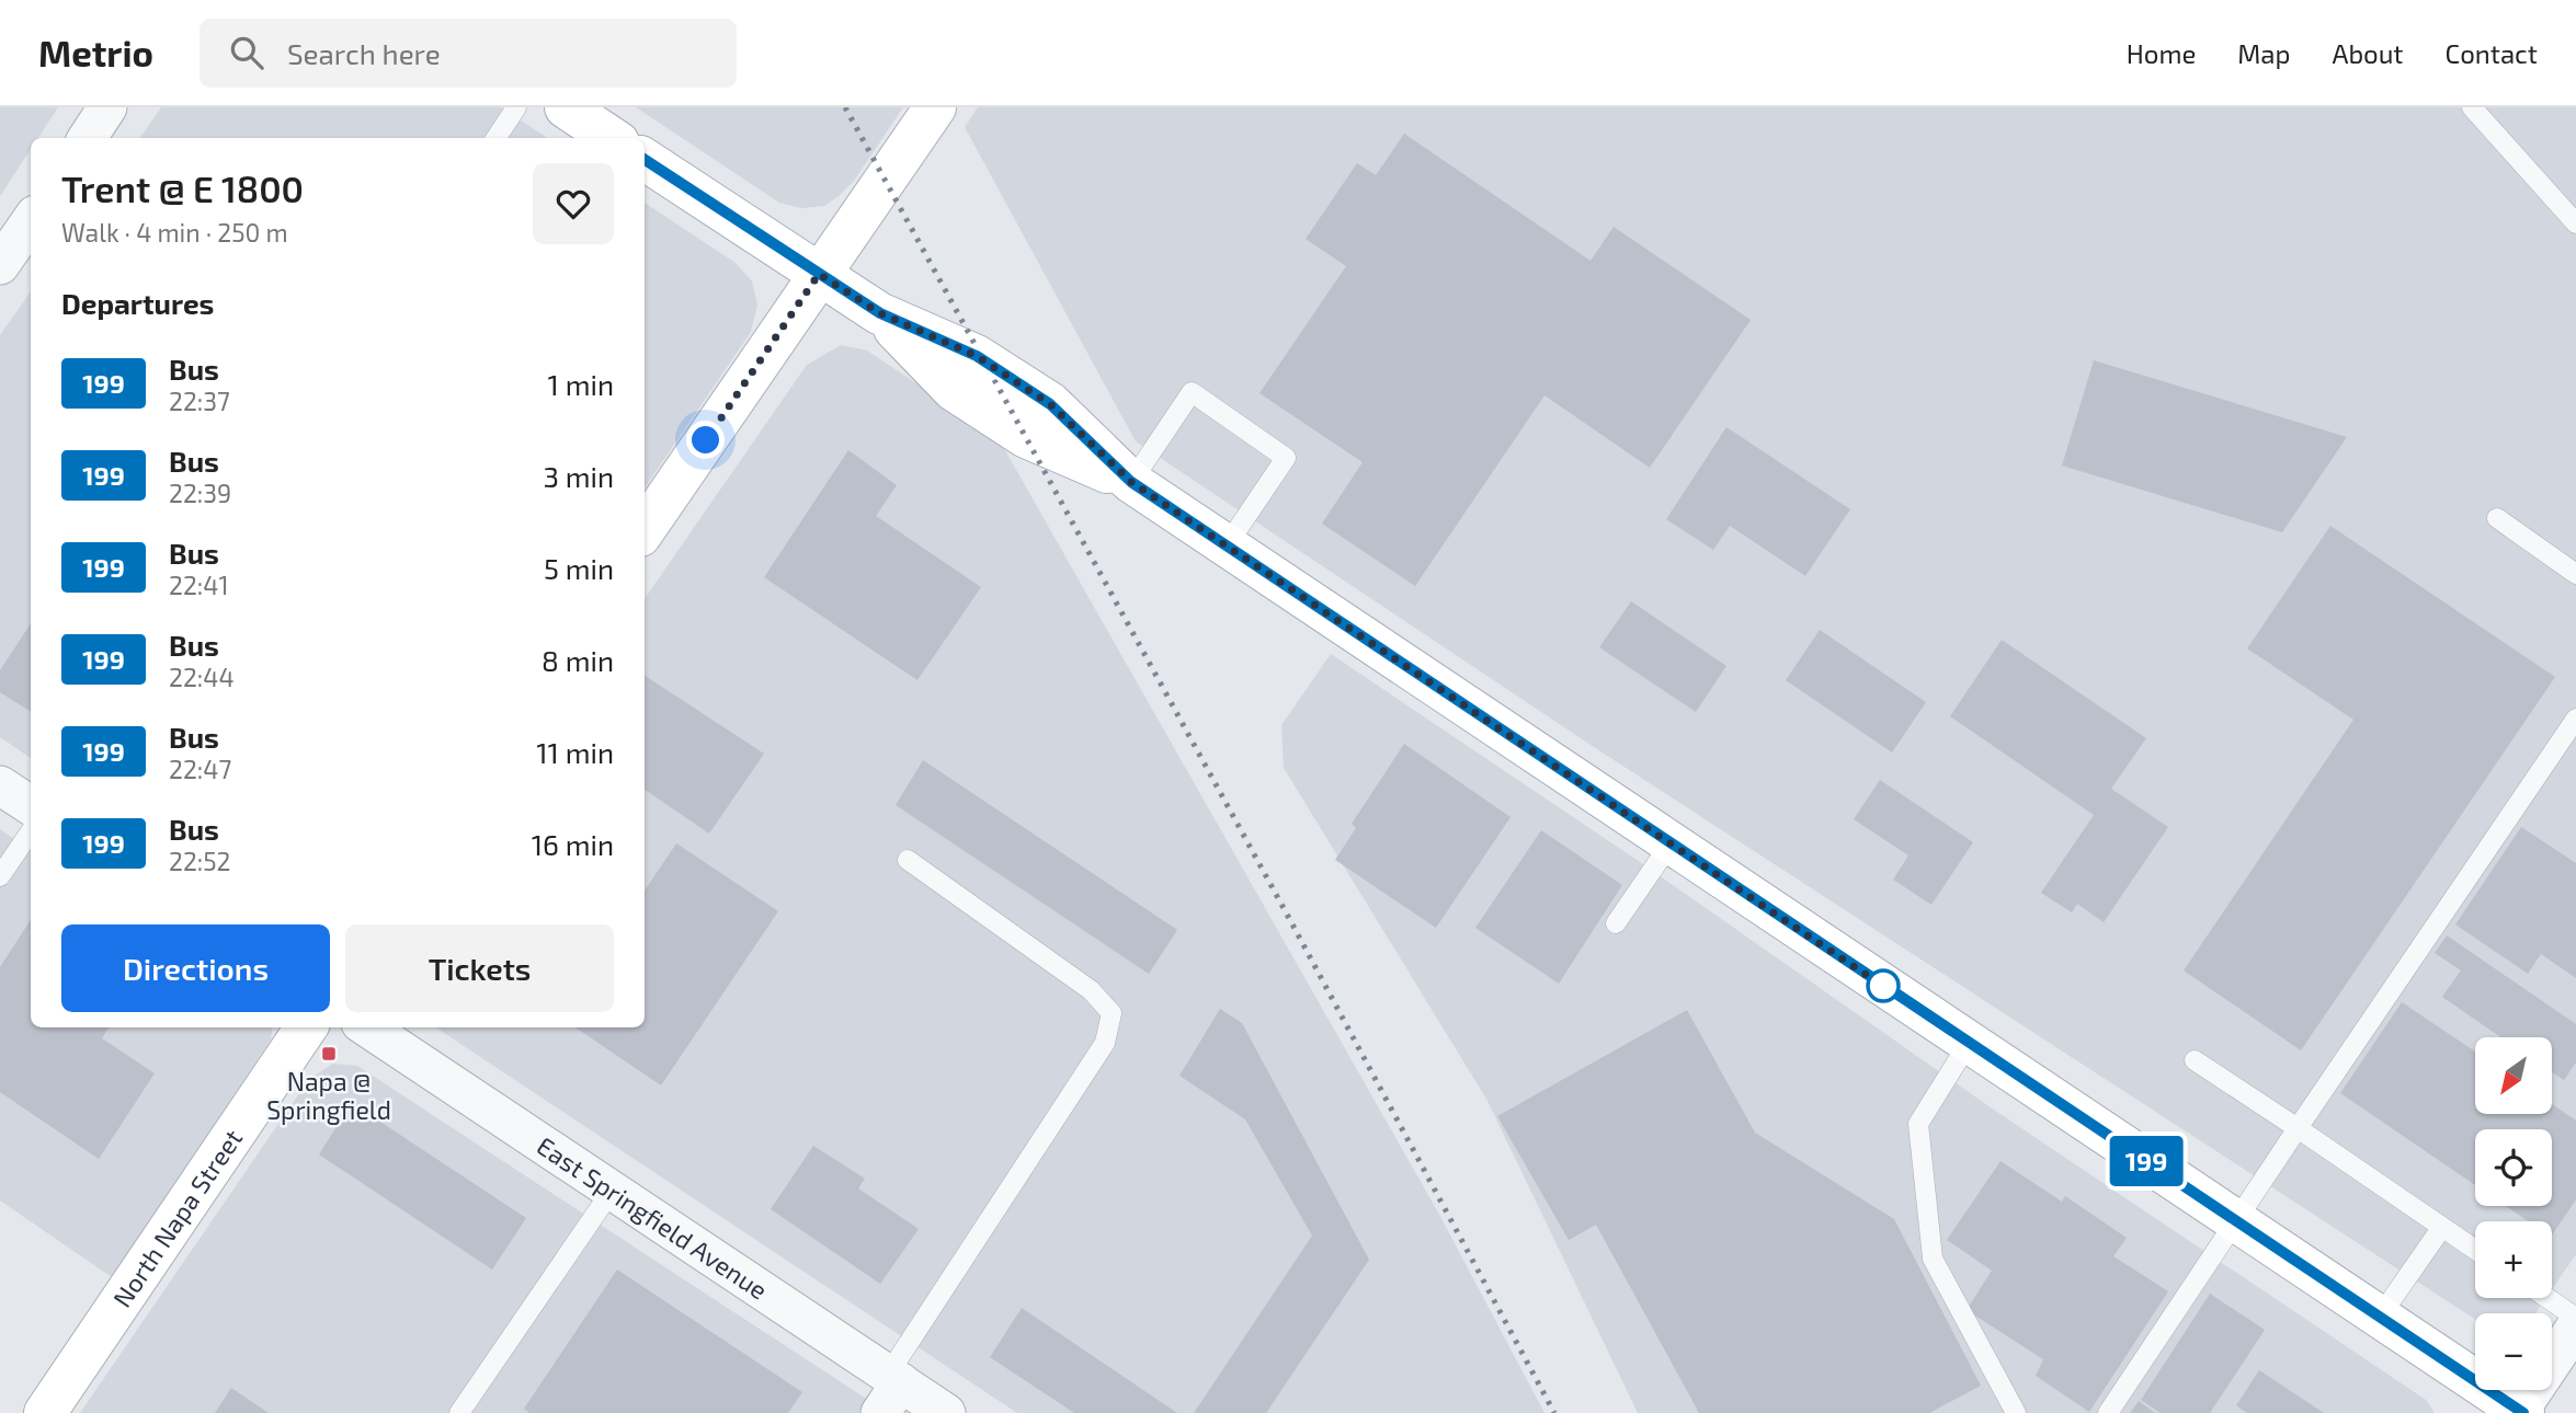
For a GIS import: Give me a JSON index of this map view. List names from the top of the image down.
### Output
{
  "streets": {
    "main road": ["North Napa Street"],
    "street": ["East Springfield Avenue"]
  },
  "places": {
    "transit": ["Napa @ Springfield"]
  },
  "lines": ["bus line 199"],
  "north": "bottom left",
  "page": {
    "header": "Metrio",
    "search": "Search here",
    "nav": [
      "Home",
      "Map",
      "About",
      "Contact"
    ],
    "on_map": "199",
    "heading": [
      ["Trent @ E 1800", "Walk · 4 min · 250 m"],
      "Departures"
    ],
    "list": [
      {
        "mark": "199",
        "name": "Bus",
        "note": "22:37",
        "value": "1 min"
      },
      {
        "mark": "199",
        "name": "Bus",
        "note": "22:39",
        "value": "3 min"
      },
      {
        "mark": "199",
        "name": "Bus",
        "note": "22:41",
        "value": "5 min"
      },
      {
        "mark": "199",
        "name": "Bus",
        "note": "22:44",
        "value": "8 min"
      },
      {
        "mark": "199",
        "name": "Bus",
        "note": "22:47",
        "value": "11 min"
      },
      {
        "mark": "199",
        "name": "Bus",
        "note": "22:52",
        "value": "16 min"
      }
    ],
    "buttons": ["Directions", "Tickets"],
    "map_buttons": ["+", "−"]
  }
}
